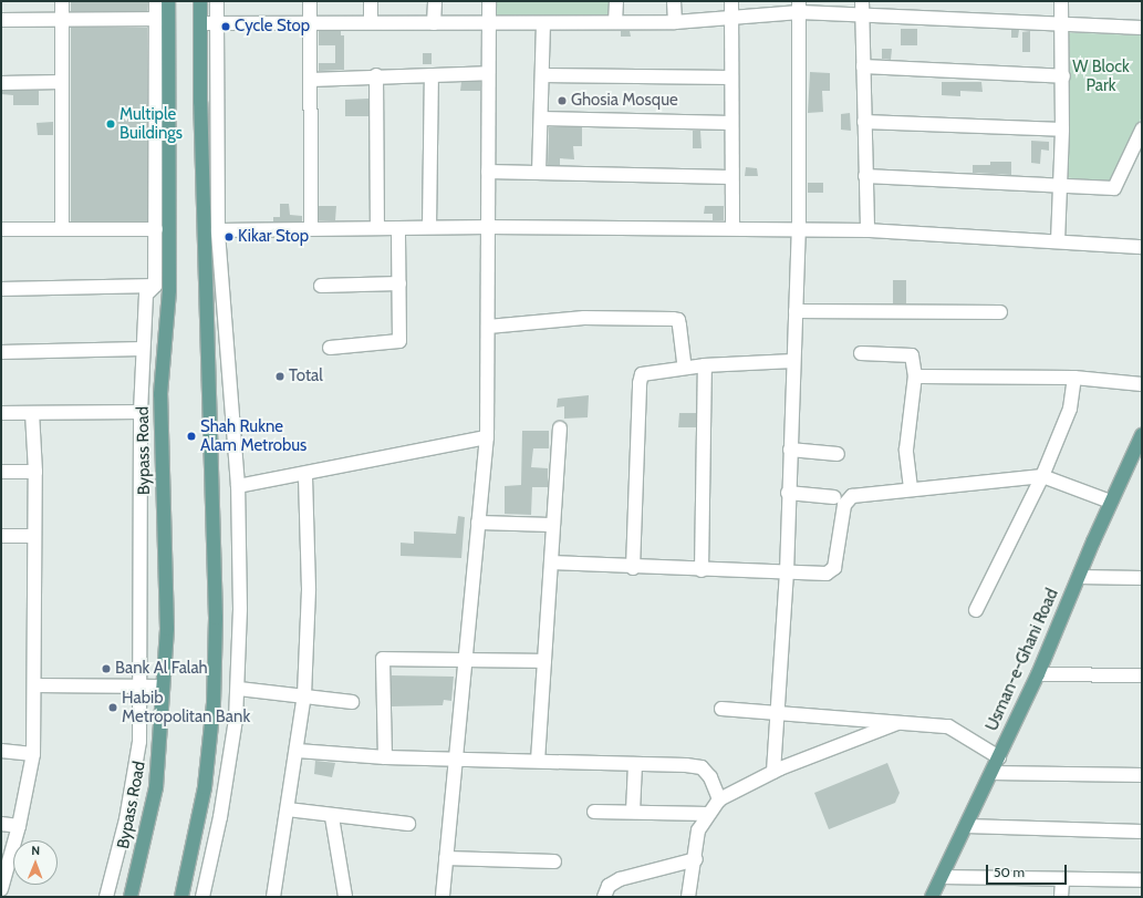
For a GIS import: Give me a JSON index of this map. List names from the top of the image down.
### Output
{
  "streets": {
    "main road": ["Bypass Road", "Usman-e-Ghani Road"]
  },
  "parks": ["W Block Park"],
  "places": [
    "Cycle Stop",
    "Ghosia Mosque",
    "Multiple Buildings",
    "Kikar Stop",
    "Total",
    "Shah Rukne Alam Metrobus",
    "Bank Al Falah",
    "Habib Metropolitan Bank"
  ],
  "scale_bar": "50 m",
  "north": "top"
}
